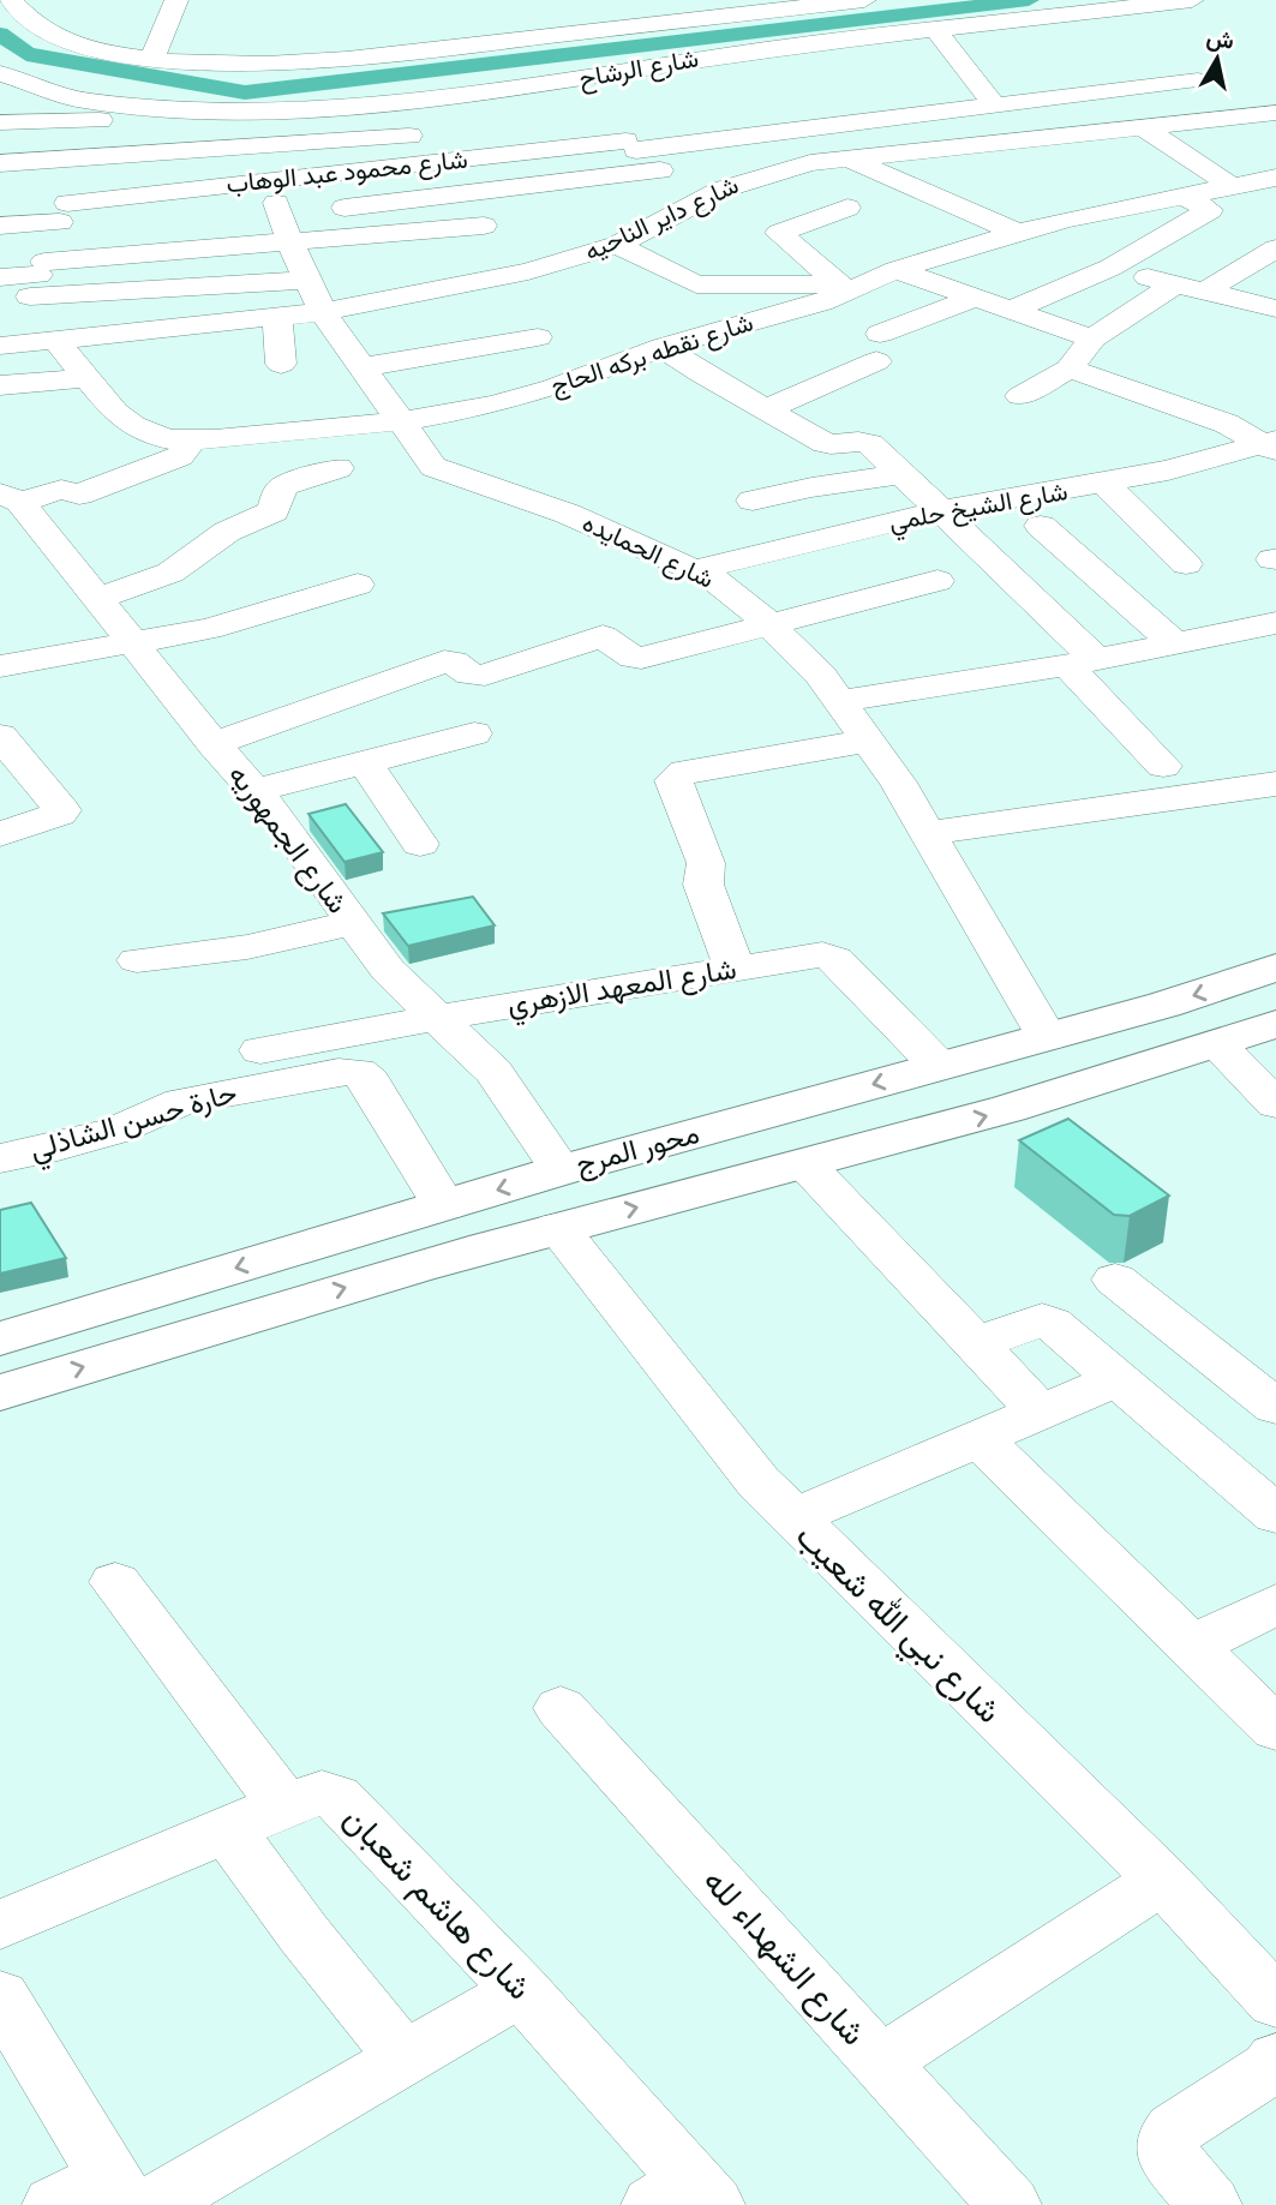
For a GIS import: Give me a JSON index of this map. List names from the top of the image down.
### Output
{
  "streets": {
    "main road": ["محور المرج"],
    "street": [
      "شارع الرشاح",
      "شارع محمود عبد الوهاب",
      "شارع داير الناحيه",
      "شارع نقطه بركه الحاج",
      "شارع الشيخ حلمي",
      "شارع الحمايده",
      "شارع الجمهوريه",
      "شارع المعهد الازهري",
      "حارة حسن الشاذلي",
      "شارع نبي الله شعيب",
      "شارع هاشم شعبان",
      "شارع الشهداء لله"
    ]
  },
  "crossings": [
    ["شارع داير الناحيه", "شارع نقطه بركه الحاج"],
    ["شارع داير الناحيه", "شارع الحمايده"],
    ["شارع نقطه بركه الحاج", "شارع الحمايده"],
    ["شارع الشيخ حلمي", "شارع الحمايده"],
    ["شارع الحمايده", "محور المرج"],
    ["شارع الجمهوريه", "شارع المعهد الازهري"],
    ["شارع الجمهوريه", "محور المرج"],
    ["شارع المعهد الازهري", "محور المرج"],
    ["حارة حسن الشاذلي", "محور المرج"],
    ["محور المرج", "شارع نبي الله شعيب"]
  ],
  "north": "top"
}
